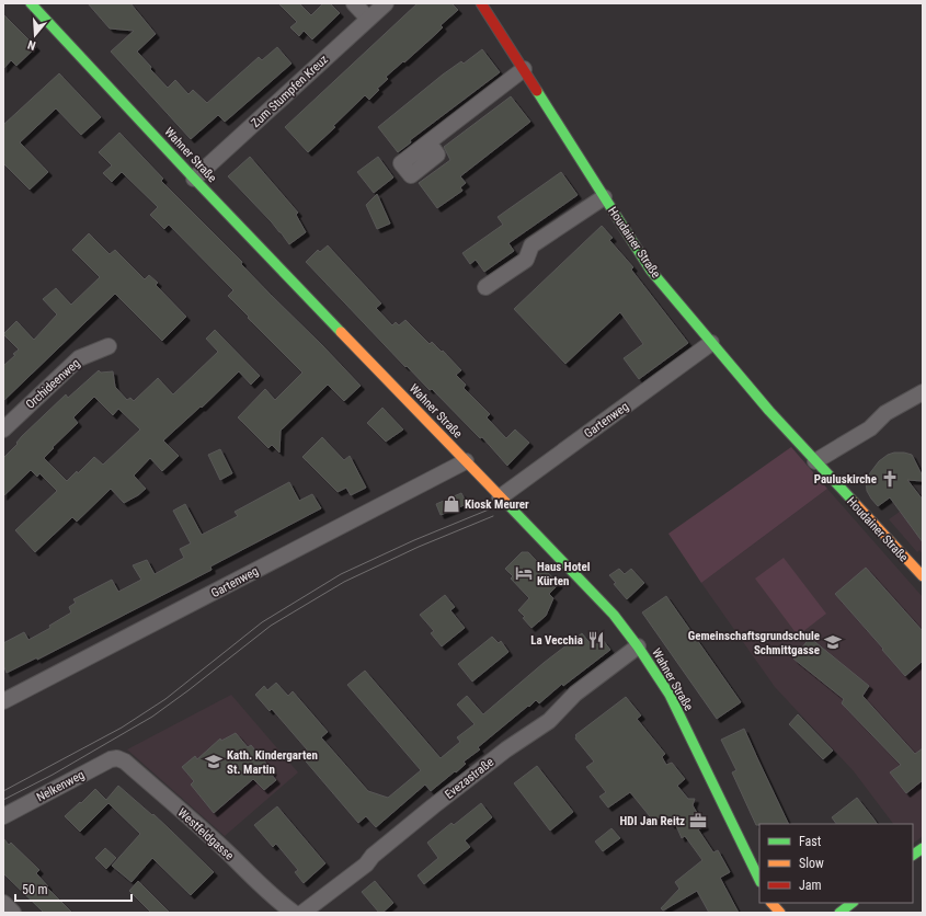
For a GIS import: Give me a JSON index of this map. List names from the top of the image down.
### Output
{
  "streets": {
    "street": [
      "Zum Stumpfen Kreuz",
      "Wahner Straße",
      "Houdainer Straße",
      "Orchideenweg",
      "Gartenweg",
      "Evezastraße",
      "Nelkenweg",
      "Westfeldgasse"
    ]
  },
  "crossings": [
    ["Zum Stumpfen Kreuz", "Wahner Straße"],
    ["Wahner Straße", "Gartenweg"],
    ["Wahner Straße", "Evezastraße"],
    ["Houdainer Straße", "Gartenweg"],
    ["Nelkenweg", "Westfeldgasse"]
  ],
  "places": {
    "church": ["Pauluskirche"],
    "shop": ["Kiosk Meurer"],
    "hotel": ["Haus Hotel Kürten"],
    "restaurant": ["La Vecchia"],
    "school or university": ["Gemeinschaftsgrundschule Schmittgasse", "Kath. Kindergarten St. Martin"],
    "office": ["HDI Jan Reitz"]
  },
  "legend": ["Fast", "Slow", "Jam"],
  "scale_bar": "50 m",
  "north": "bottom"
}
